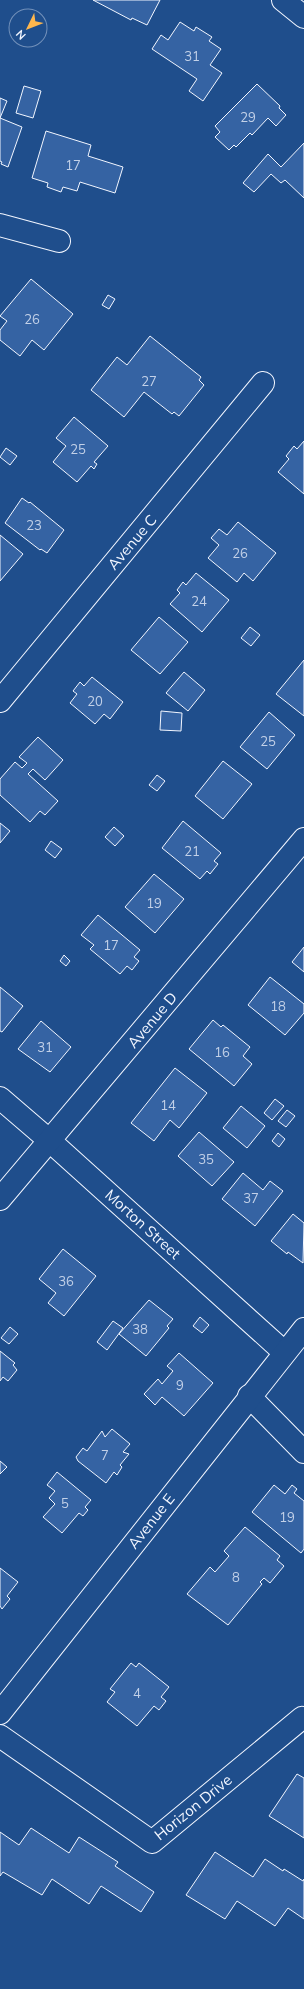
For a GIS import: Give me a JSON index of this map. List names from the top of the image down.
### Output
{
  "streets": {
    "street": [
      "Avenue C",
      "Avenue D",
      "Morton Street",
      "Avenue E",
      "Horizon Drive"
    ]
  },
  "crossings": [
    ["Avenue D", "Morton Street"],
    ["Morton Street", "Avenue E"]
  ],
  "house_numbers": [
    "31",
    "29",
    "17",
    "26",
    "27",
    "25",
    "23",
    "26",
    "24",
    "20",
    "25",
    "21",
    "19",
    "17",
    "18",
    "31",
    "16",
    "14",
    "35",
    "37",
    "36",
    "38",
    "9",
    "7",
    "5",
    "19",
    "8",
    "4"
  ],
  "north": "bottom left"
}
